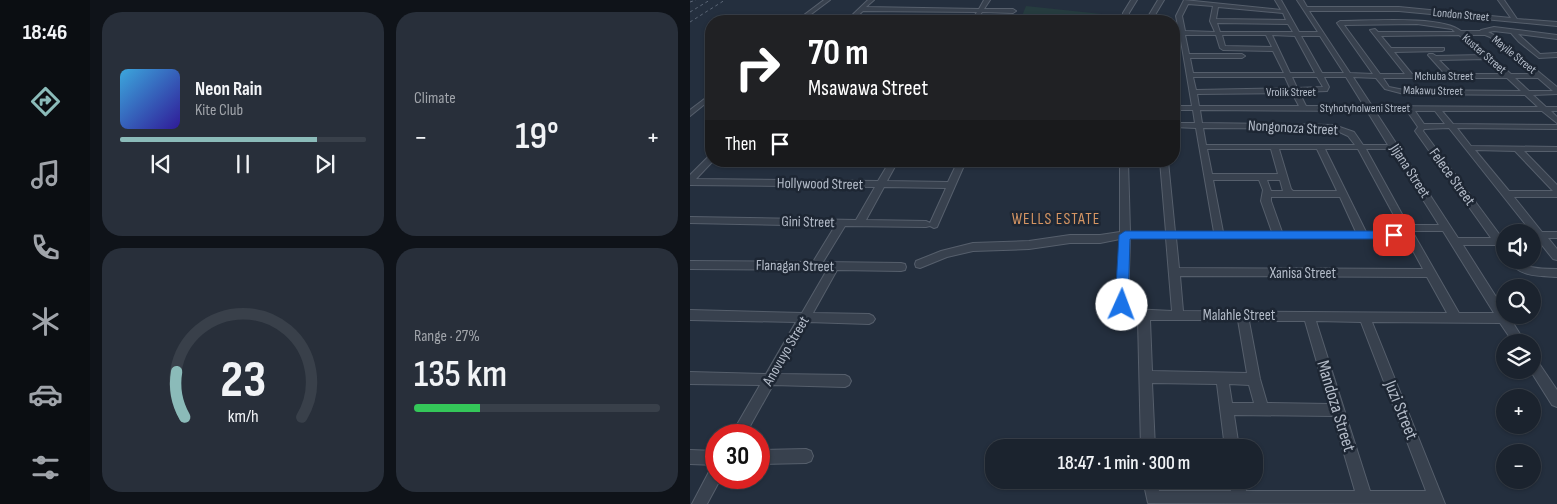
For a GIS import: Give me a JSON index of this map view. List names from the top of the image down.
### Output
{
  "streets": {
    "street": [
      "London Street",
      "Kuster Street",
      "Mayile Street",
      "Mchuba Street",
      "Makawu Street",
      "Vrolik Street",
      "Styhotyholweni Street",
      "Nongonoza Street",
      "Jijana Street",
      "Felece Street",
      "Hollywood Street",
      "Gini Street",
      "Flanagan Street",
      "Xanisa Street",
      "Malahle Street",
      "Anovuyo Street",
      "Mandoza Street",
      "Juzi Street"
    ]
  },
  "crossings": [
    ["London Street", "Jijana Street"],
    ["Kuster Street", "Mayile Street"],
    ["Kuster Street", "Mchuba Street"],
    ["Kuster Street", "Makawu Street"],
    ["Kuster Street", "Styhotyholweni Street"],
    ["Mayile Street", "Mchuba Street"],
    ["Mayile Street", "Makawu Street"],
    ["Mchuba Street", "Makawu Street"],
    ["Mchuba Street", "Vrolik Street"],
    ["Mchuba Street", "Jijana Street"],
    ["Styhotyholweni Street", "Jijana Street"],
    ["Nongonoza Street", "Xanisa Street"],
    ["Nongonoza Street", "Malahle Street"],
    ["Hollywood Street", "Gini Street"],
    ["Flanagan Street", "Anovuyo Street"],
    ["Malahle Street", "Mandoza Street"],
    ["Malahle Street", "Juzi Street"]
  ],
  "districts": ["WELLS ESTATE"],
  "page": {
    "tabs": "18:46",
    "tile": [
      "Climate",
      ["Range · 27%", "135 km"]
    ],
    "turn": ["70 m", "Msawawa Street"],
    "song": ["Neon Rain", "Kite Club"],
    "heat": ["−", "19°", "+"],
    "then": "Then",
    "map_buttons": ["+", "−"],
    "limit": "30",
    "trip": "18:47 · 1 min · 300 m",
    "gauge": ["23", "km/h"]
  }
}
